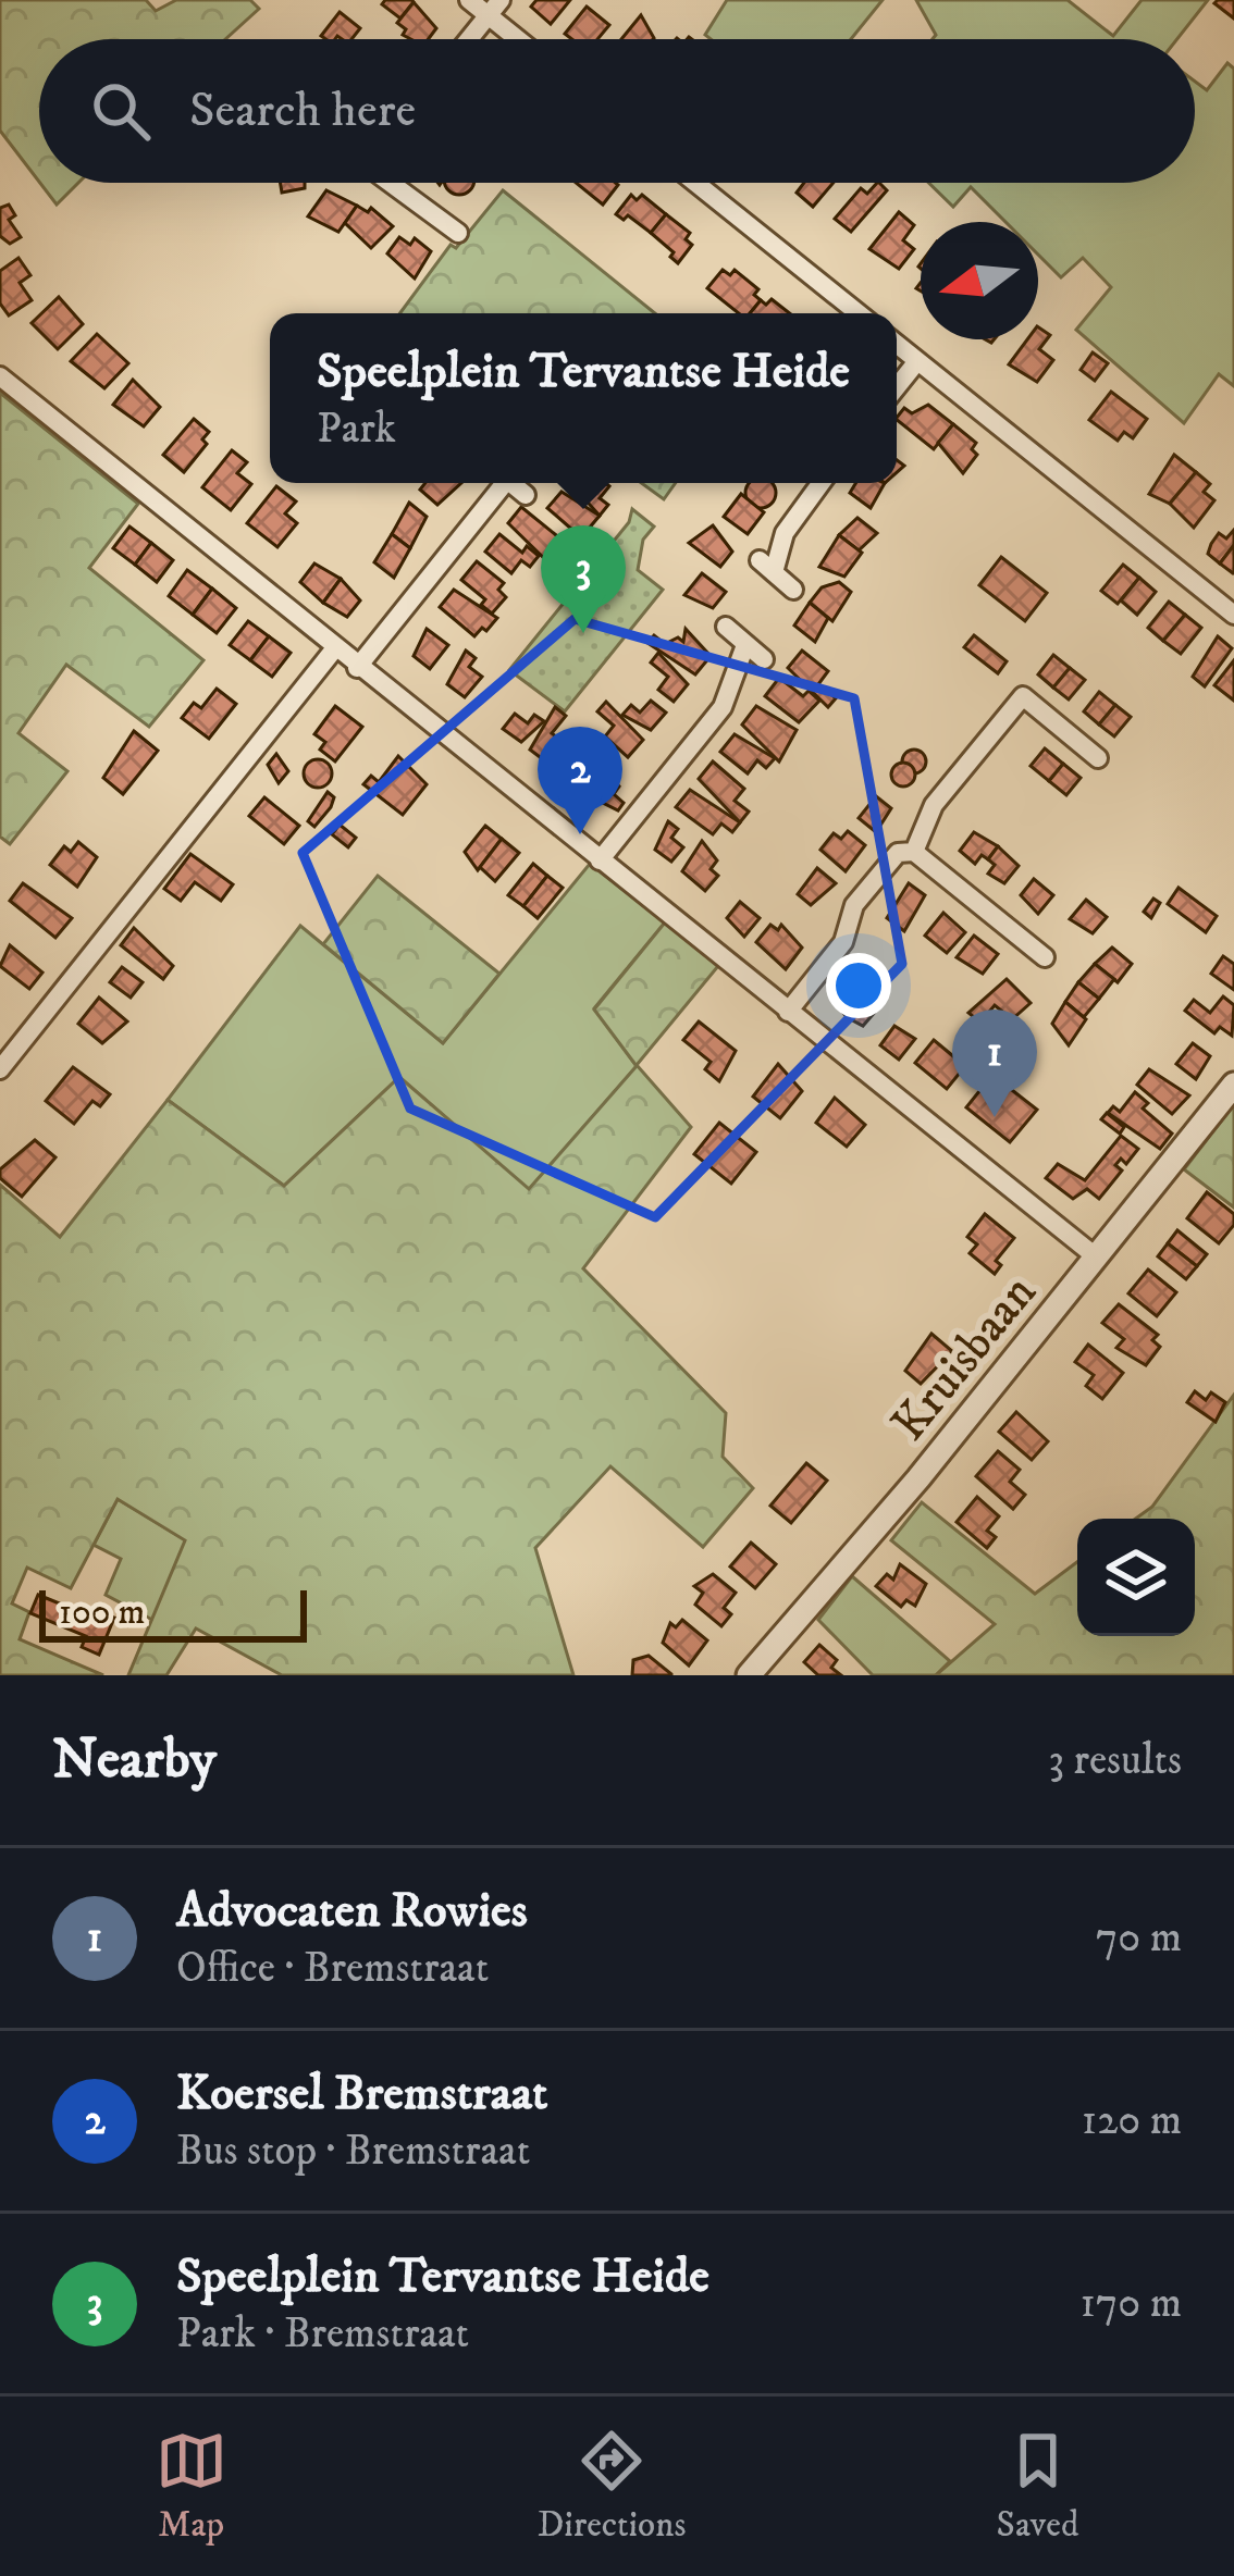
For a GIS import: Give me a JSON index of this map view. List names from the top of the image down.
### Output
{
  "streets": {
    "street": ["Kruisbaan"]
  },
  "scale_bar": "100 m",
  "north": "left",
  "page": {
    "search": "Search here",
    "popup": ["Speelplein Tervantse Heide", "Park"],
    "pins": ["3", "2", "1"],
    "scale": "100 m",
    "heading": ["Nearby", "3 results"],
    "list": [
      {
        "mark": "1",
        "name": "Advocaten Rowies",
        "note": "Office · Bremstraat",
        "value": "70 m"
      },
      {
        "mark": "2",
        "name": "Koersel Bremstraat",
        "note": "Bus stop · Bremstraat",
        "value": "120 m"
      },
      {
        "mark": "3",
        "name": "Speelplein Tervantse Heide",
        "note": "Park · Bremstraat",
        "value": "170 m"
      }
    ],
    "nav": ["Map", "Directions", "Saved"]
  }
}
